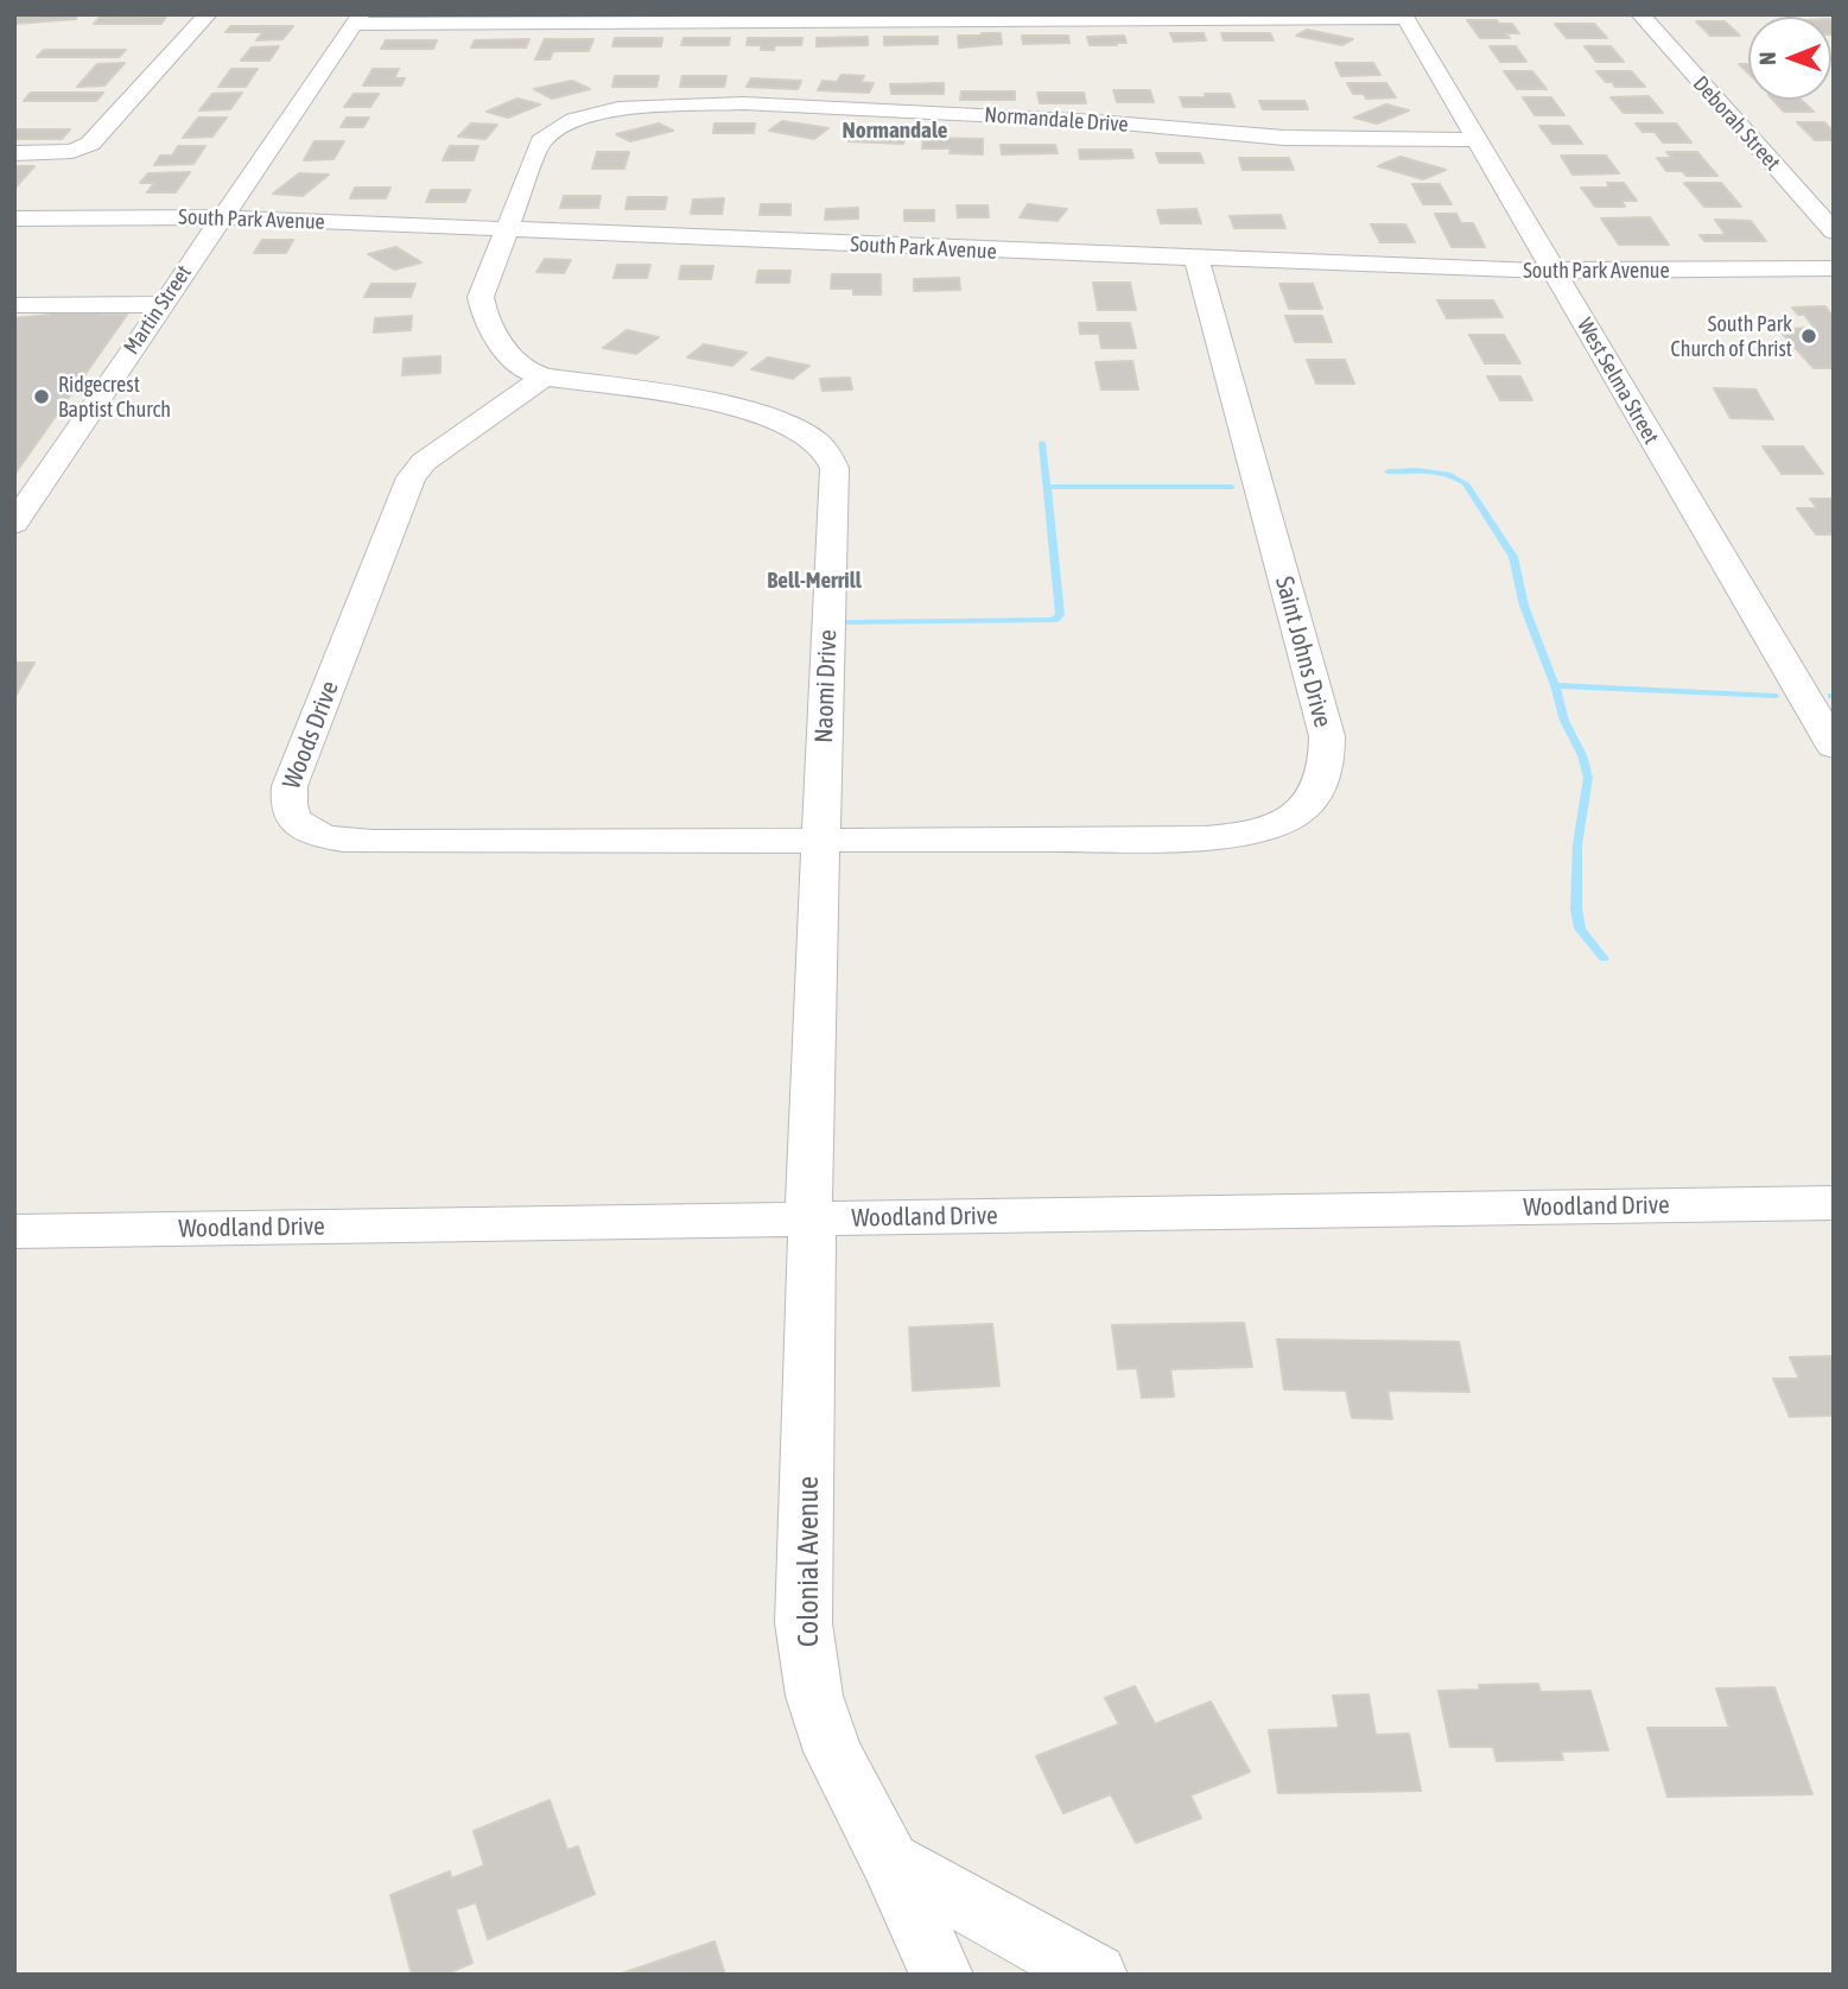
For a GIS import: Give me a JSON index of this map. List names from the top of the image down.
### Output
{
  "streets": {
    "street": [
      "Normandale Drive",
      "Deborah Street",
      "South Park Avenue",
      "Martin Street",
      "West Selma Street",
      "Saint Johns Drive",
      "Naomi Drive",
      "Woods Drive",
      "Woodland Drive",
      "Colonial Avenue"
    ]
  },
  "crossings": [
    ["Normandale Drive", "South Park Avenue"],
    ["Normandale Drive", "West Selma Street"],
    ["South Park Avenue", "Martin Street"],
    ["South Park Avenue", "West Selma Street"],
    ["South Park Avenue", "Saint Johns Drive"],
    ["Saint Johns Drive", "Naomi Drive"],
    ["Saint Johns Drive", "Woods Drive"],
    ["Naomi Drive", "Woods Drive"],
    ["Naomi Drive", "Woodland Drive"],
    ["Naomi Drive", "Colonial Avenue"],
    ["Woodland Drive", "Colonial Avenue"]
  ],
  "districts": ["Normandale", "Bell-Merrill"],
  "places": ["South Park Church of Christ", "Ridgecrest Baptist Church"],
  "north": "left"
}
